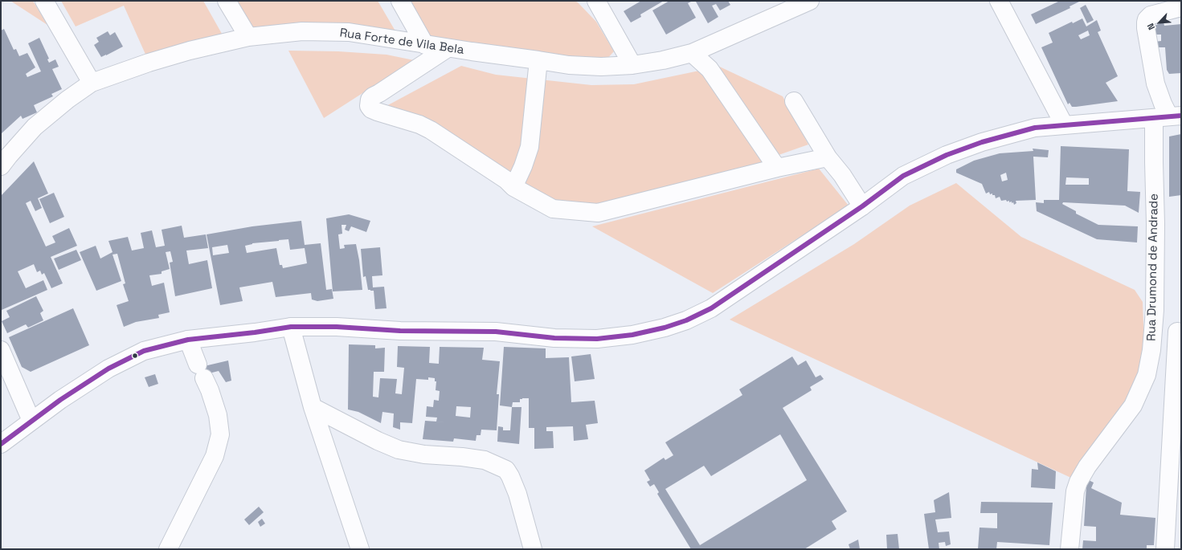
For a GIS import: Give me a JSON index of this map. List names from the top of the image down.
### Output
{
  "streets": {
    "street": ["Rua Forte de Vila Bela", "Rua Drumond de Andrade"]
  },
  "north": "bottom left"
}
